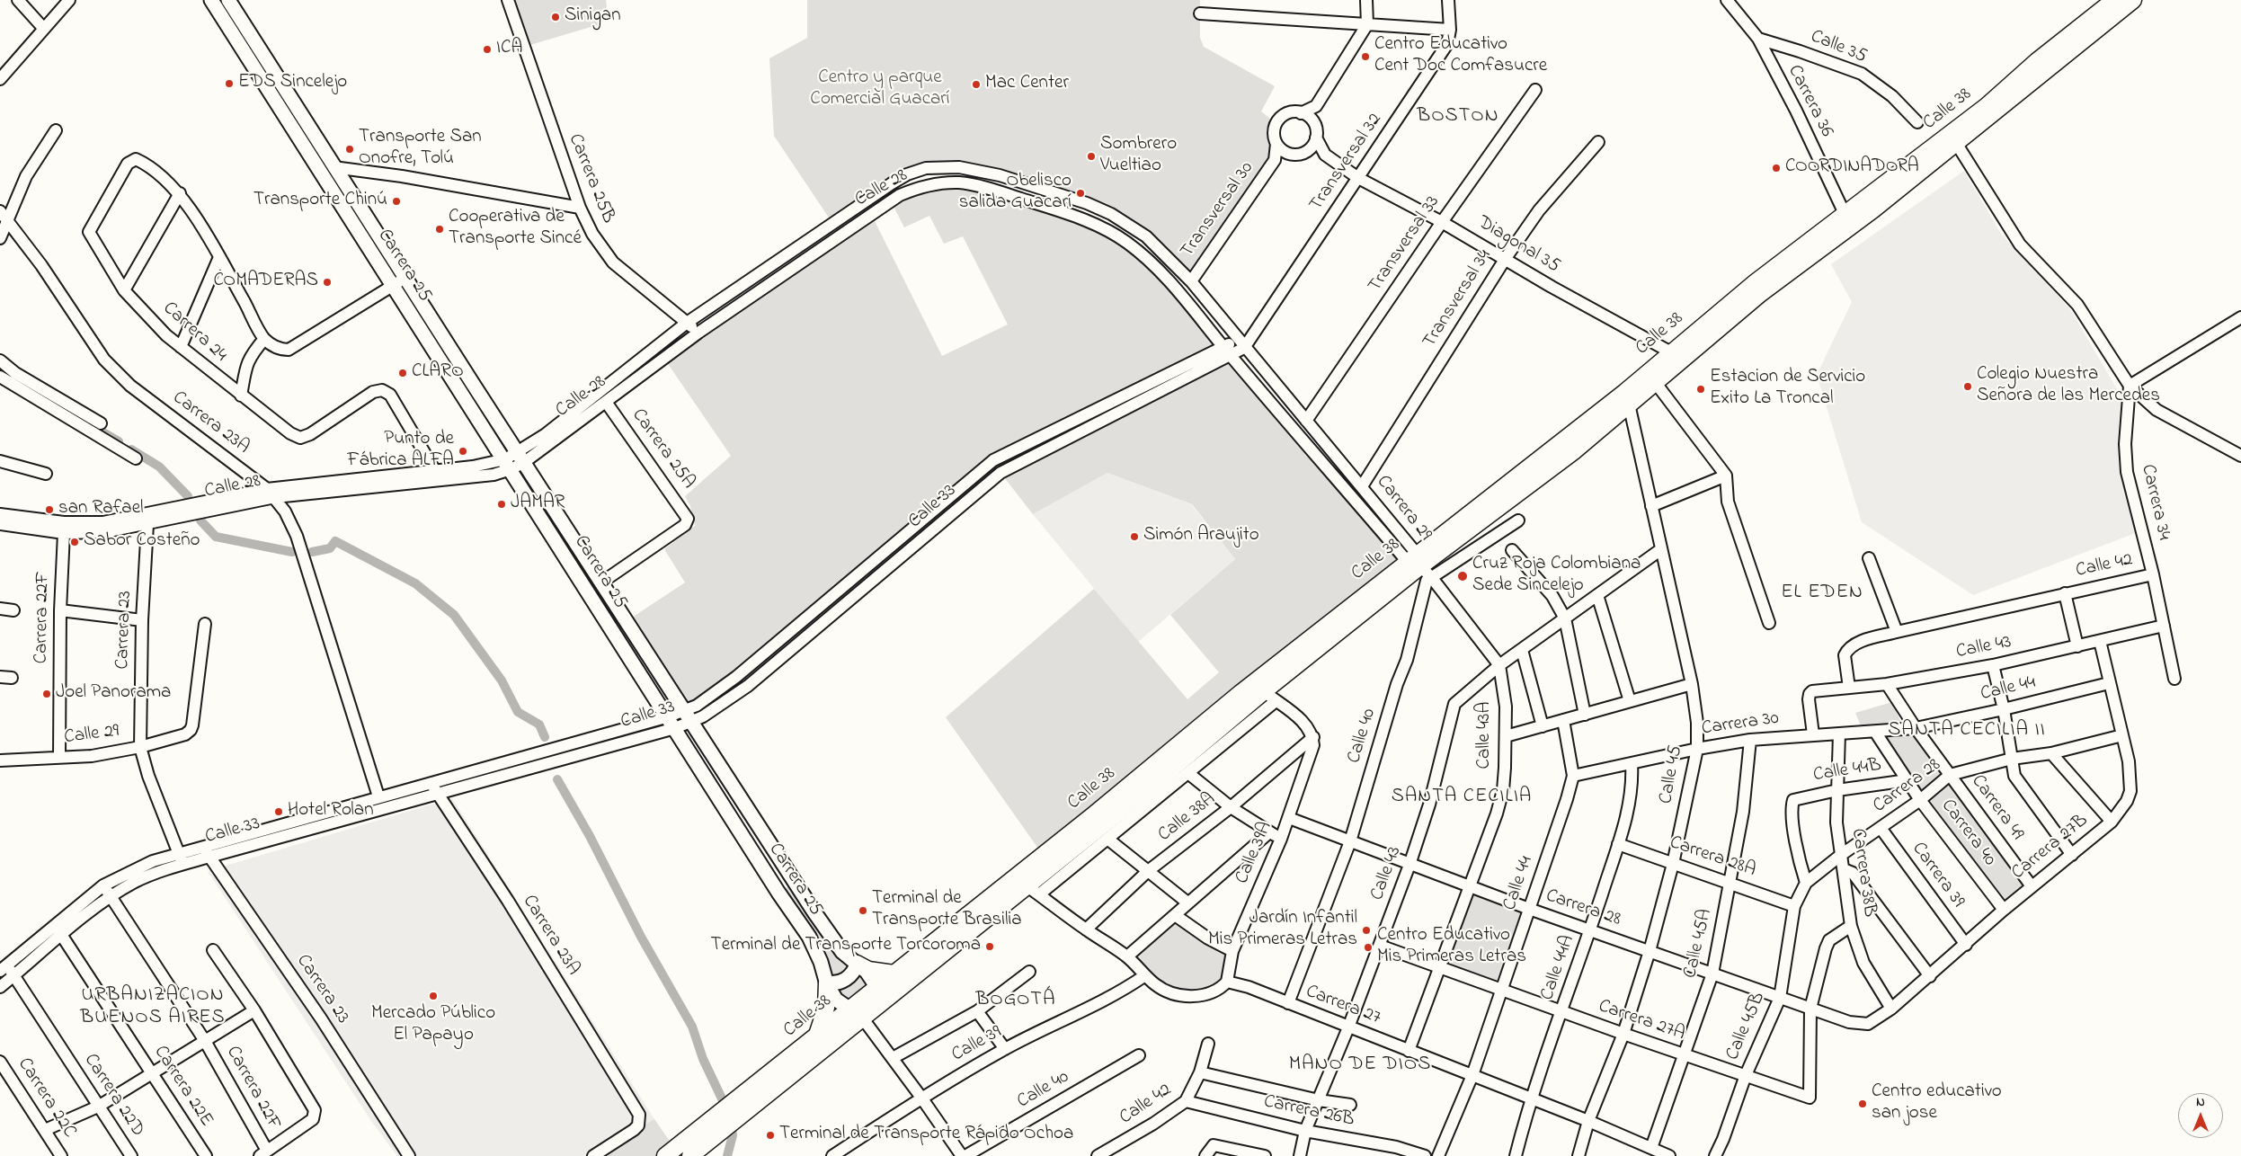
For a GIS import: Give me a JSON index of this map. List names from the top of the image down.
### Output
{
  "streets": {
    "highway": ["Calle 38"],
    "main road": ["Carrera 25"],
    "street": [
      "Calle 35",
      "Carrera 36",
      "Transversal 32",
      "Carrera 25B",
      "Calle 28",
      "Transversal 30",
      "Transversal 33",
      "Diagonal 35",
      "Transversal 34",
      "Carrera 24",
      "Carrera 23A",
      "Carrera 25A",
      "Carrera 34",
      "Calle 33",
      "Carrera 29",
      "Calle 42",
      "Carrera 22F",
      "Carrera 23",
      "Calle 43",
      "Calle 44",
      "Carrera 30",
      "Calle 29",
      "Calle 43A",
      "Calle 40",
      "Calle 44B",
      "Calle 45",
      "Carrera 28",
      "Carrera 49",
      "Calle 38A",
      "Carrera 40",
      "Carrera 27B",
      "Calle 39A",
      "Carrera 28A",
      "Carrera 38B",
      "Carrera 39",
      "Calle 45A",
      "Calle 44A",
      "Carrera 27",
      "Carrera 27A",
      "Calle 45B",
      "Calle 39",
      "Carrera 22E",
      "Carrera 22D",
      "Carrera 22C",
      "Carrera 26B"
    ]
  },
  "crossings": [
    ["Calle 35", "Carrera 36"],
    ["Carrera 36", "Calle 38"],
    ["Calle 38", "Diagonal 35"],
    ["Calle 38", "Carrera 25"],
    ["Calle 38", "Carrera 29"],
    ["Calle 38", "Calle 43A"],
    ["Calle 38", "Calle 45"],
    ["Transversal 32", "Diagonal 35"],
    ["Transversal 32", "Calle 33"],
    ["Transversal 32", "Carrera 29"],
    ["Carrera 25B", "Calle 28"],
    ["Calle 28", "Carrera 25"],
    ["Calle 28", "Carrera 24"],
    ["Calle 28", "Carrera 23A"],
    ["Calle 28", "Carrera 25A"],
    ["Calle 28", "Carrera 29"],
    ["Calle 28", "Carrera 22F"],
    ["Calle 28", "Carrera 23"],
    ["Transversal 30", "Diagonal 35"],
    ["Transversal 30", "Carrera 29"],
    ["Transversal 33", "Diagonal 35"],
    ["Transversal 33", "Carrera 29"],
    ["Diagonal 35", "Transversal 34"],
    ["Carrera 25", "Carrera 25A"],
    ["Carrera 25", "Calle 33"],
    ["Carrera 25", "Calle 40"],
    ["Carrera 25", "Calle 39"],
    ["Transversal 34", "Carrera 29"],
    ["Carrera 23A", "Calle 33"],
    ["Carrera 34", "Calle 42"],
    ["Carrera 34", "Calle 43"],
    ["Calle 33", "Carrera 29"],
    ["Calle 33", "Carrera 22F"],
    ["Calle 33", "Carrera 23"],
    ["Calle 33", "Carrera 22E"],
    ["Calle 33", "Carrera 22D"],
    ["Carrera 29", "Calle 43A"],
    ["Calle 42", "Calle 43"],
    ["Calle 42", "Carrera 26B"],
    ["Carrera 22F", "Calle 29"],
    ["Carrera 23", "Calle 29"],
    ["Calle 43", "Carrera 30"],
    ["Calle 43", "Calle 43A"],
    ["Calle 43", "Carrera 28"],
    ["Calle 43", "Carrera 49"],
    ["Calle 43", "Carrera 27B"],
    ["Calle 43", "Carrera 27"],
    ["Calle 43", "Carrera 27A"],
    ["Calle 43", "Carrera 26B"],
    ["Calle 44", "Carrera 30"],
    ["Calle 44", "Carrera 28"],
    ["Calle 44", "Carrera 49"],
    ["Calle 44", "Carrera 27B"],
    ["Calle 44", "Carrera 27"],
    ["Calle 44", "Carrera 27A"],
    ["Carrera 30", "Calle 45"],
    ["Carrera 30", "Carrera 49"],
    ["Carrera 30", "Carrera 40"],
    ["Carrera 30", "Carrera 38B"],
    ["Carrera 30", "Calle 45A"],
    ["Carrera 30", "Calle 44A"],
    ["Calle 43A", "Calle 40"],
    ["Calle 43A", "Carrera 28"],
    ["Calle 43A", "Carrera 27"],
    ["Calle 43A", "Carrera 27A"],
    ["Calle 40", "Carrera 28"],
    ["Calle 40", "Carrera 27"],
    ["Calle 44B", "Carrera 28"],
    ["Calle 44B", "Carrera 40"],
    ["Calle 44B", "Carrera 38B"],
    ["Calle 45", "Carrera 28"],
    ["Calle 45", "Carrera 28A"],
    ["Calle 45", "Carrera 27"],
    ["Calle 45", "Carrera 27A"],
    ["Carrera 28", "Carrera 49"],
    ["Carrera 28", "Carrera 40"],
    ["Carrera 28", "Carrera 27B"],
    ["Carrera 28", "Calle 39A"],
    ["Carrera 28", "Carrera 28A"],
    ["Carrera 28", "Carrera 38B"],
    ["Carrera 28", "Carrera 39"],
    ["Carrera 28", "Calle 45A"],
    ["Carrera 28", "Calle 44A"],
    ["Carrera 28", "Carrera 27A"],
    ["Carrera 28", "Calle 45B"],
    ["Carrera 49", "Carrera 27B"],
    ["Calle 38A", "Calle 39A"],
    ["Carrera 40", "Carrera 27B"],
    ["Carrera 27B", "Carrera 38B"],
    ["Carrera 27B", "Carrera 39"],
    ["Calle 39A", "Carrera 27"],
    ["Carrera 28A", "Calle 45A"],
    ["Carrera 28A", "Calle 44A"],
    ["Carrera 28A", "Calle 45B"],
    ["Calle 45A", "Carrera 27"],
    ["Calle 45A", "Carrera 27A"],
    ["Calle 44A", "Carrera 27"],
    ["Calle 44A", "Carrera 27A"],
    ["Carrera 27A", "Calle 45B"]
  ],
  "districts": [
    "BOSTON",
    "EL EDEN",
    "SANTA CECILIA II",
    "SANTA CECILIA",
    "URBANIZACION BUENOS AIRES",
    "BOGOTÁ",
    "MANO DE DIOS"
  ],
  "parks": ["Centro y parque Comercial Guacarí"],
  "places": [
    "Sinigan",
    "ICA",
    "Centro Educativo Cent Doc Comfasucre",
    "EDS Sincelejo",
    "Mac Center",
    "Transporte San Onofre, Tolú",
    "Sombrero Vueltiao",
    "COORDINADORA",
    "Obelisco salida Guacarí",
    "Transporte Chinú",
    "Cooperativa de Transporte Sincé",
    "COMADERAS",
    "CLARO",
    "Colegio Nuestra Señora de las Mercedes",
    "Estacion de Servicio Exito La Troncal",
    "Punto de Fábrica ALFA",
    "JAMAR",
    "san Rafael",
    "Simón Araujito",
    "Sabor Costeño",
    "Cruz Roja Colombiana Sede Sincelejo",
    "Joel Panorama",
    "Hotel Rolan",
    "Terminal de Transporte Brasilia",
    "Jardín Infantil Mis Primeras Letras",
    "Terminal de Transporte Torcoroma",
    "Centro Educativo Mis Primeras Letras",
    "Mercado Público El Papayo",
    "Centro educativo san jose",
    "Terminal de Transporte Rápido Ochoa"
  ],
  "north": "top"
}
